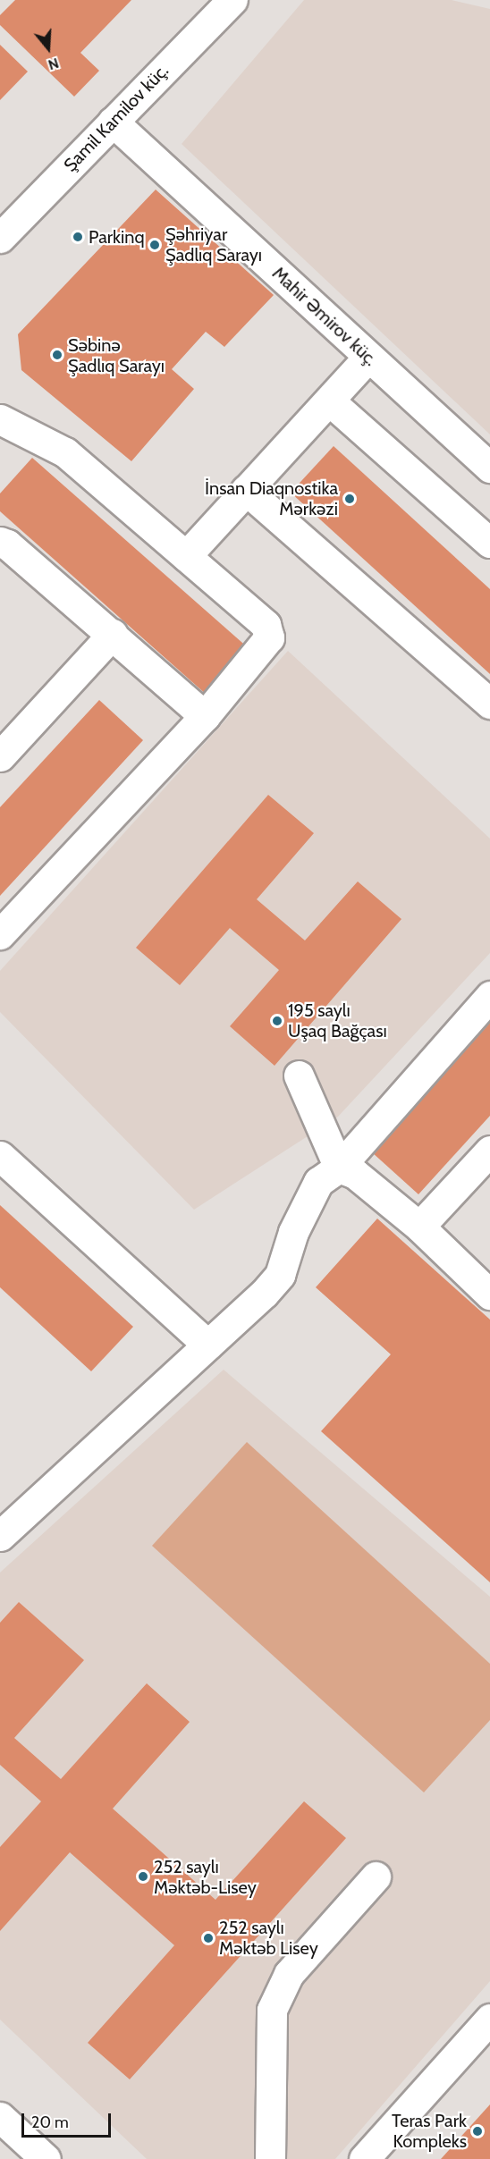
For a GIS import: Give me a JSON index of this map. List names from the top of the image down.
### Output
{
  "streets": {
    "street": ["Şamil Kamilov küç.", "Mahir Əmirov küç."]
  },
  "crossings": [
    ["Şamil Kamilov küç.", "Mahir Əmirov küç."]
  ],
  "places": [
    "Parkinq",
    "Şəhriyar Şadlıq Sarayı",
    "Səbinə Şadlıq Sarayı",
    "İnsan Diaqnostika Mərkəzi",
    "195 saylı Uşaq Bağçası",
    "252 saylı Məktəb-Lisey",
    "252 saylı Məktəb Lisey",
    "Teras Park Kompleks"
  ],
  "scale_bar": "20 m",
  "north": "bottom"
}
